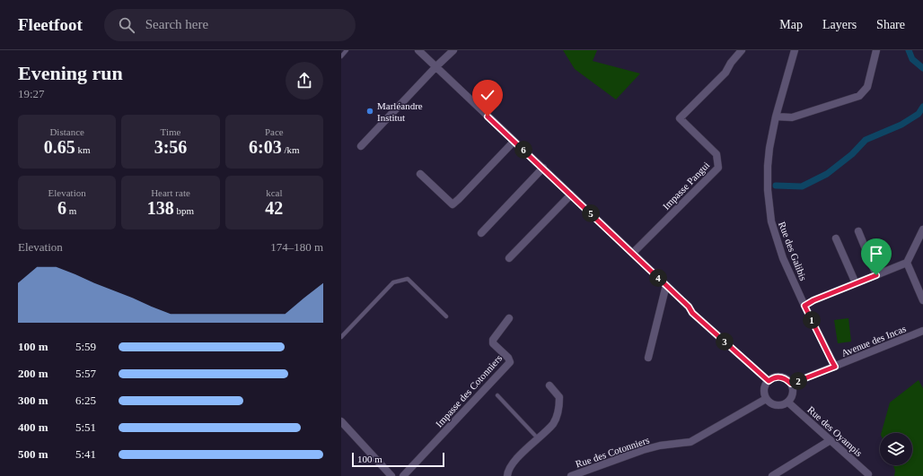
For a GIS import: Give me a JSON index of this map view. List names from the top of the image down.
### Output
{
  "streets": {
    "street": [
      "Impasse Pangui",
      "Rue des Galibis",
      "Avenue des Incas",
      "Impasse des Cotonniers",
      "Rue des Oyampis",
      "Rue des Cotonniers"
    ]
  },
  "crossings": [
    ["Rue des Galibis", "Avenue des Incas"],
    ["Avenue des Incas", "Rue des Oyampis"],
    ["Avenue des Incas", "Rue des Cotonniers"],
    ["Rue des Oyampis", "Rue des Cotonniers"]
  ],
  "places": ["Marléandre Institut"],
  "scale_bar": "100 m",
  "page": {
    "header": "Fleetfoot",
    "search": "Search here",
    "nav": ["Map", "Layers", "Share"],
    "heading": ["Evening run", "19:27"],
    "stats": [
      ["Distance", "0.65 km"],
      ["Time", "3:56"],
      ["Pace", "6:03 /km"],
      ["Elevation", "6 m"],
      ["Heart rate", "138 bpm"],
      ["kcal", "42"]
    ],
    "pins": [
      "6",
      "5",
      "4",
      "1",
      "3",
      "2"
    ],
    "chart": ["Elevation", "174–180 m"],
    "list": [
      {
        "name": "100 m",
        "note": "5:59"
      },
      {
        "name": "200 m",
        "note": "5:57"
      },
      {
        "name": "300 m",
        "note": "6:25"
      },
      {
        "name": "400 m",
        "note": "5:51"
      },
      {
        "name": "500 m",
        "note": "5:41"
      }
    ],
    "scale": "100 m"
  }
}
